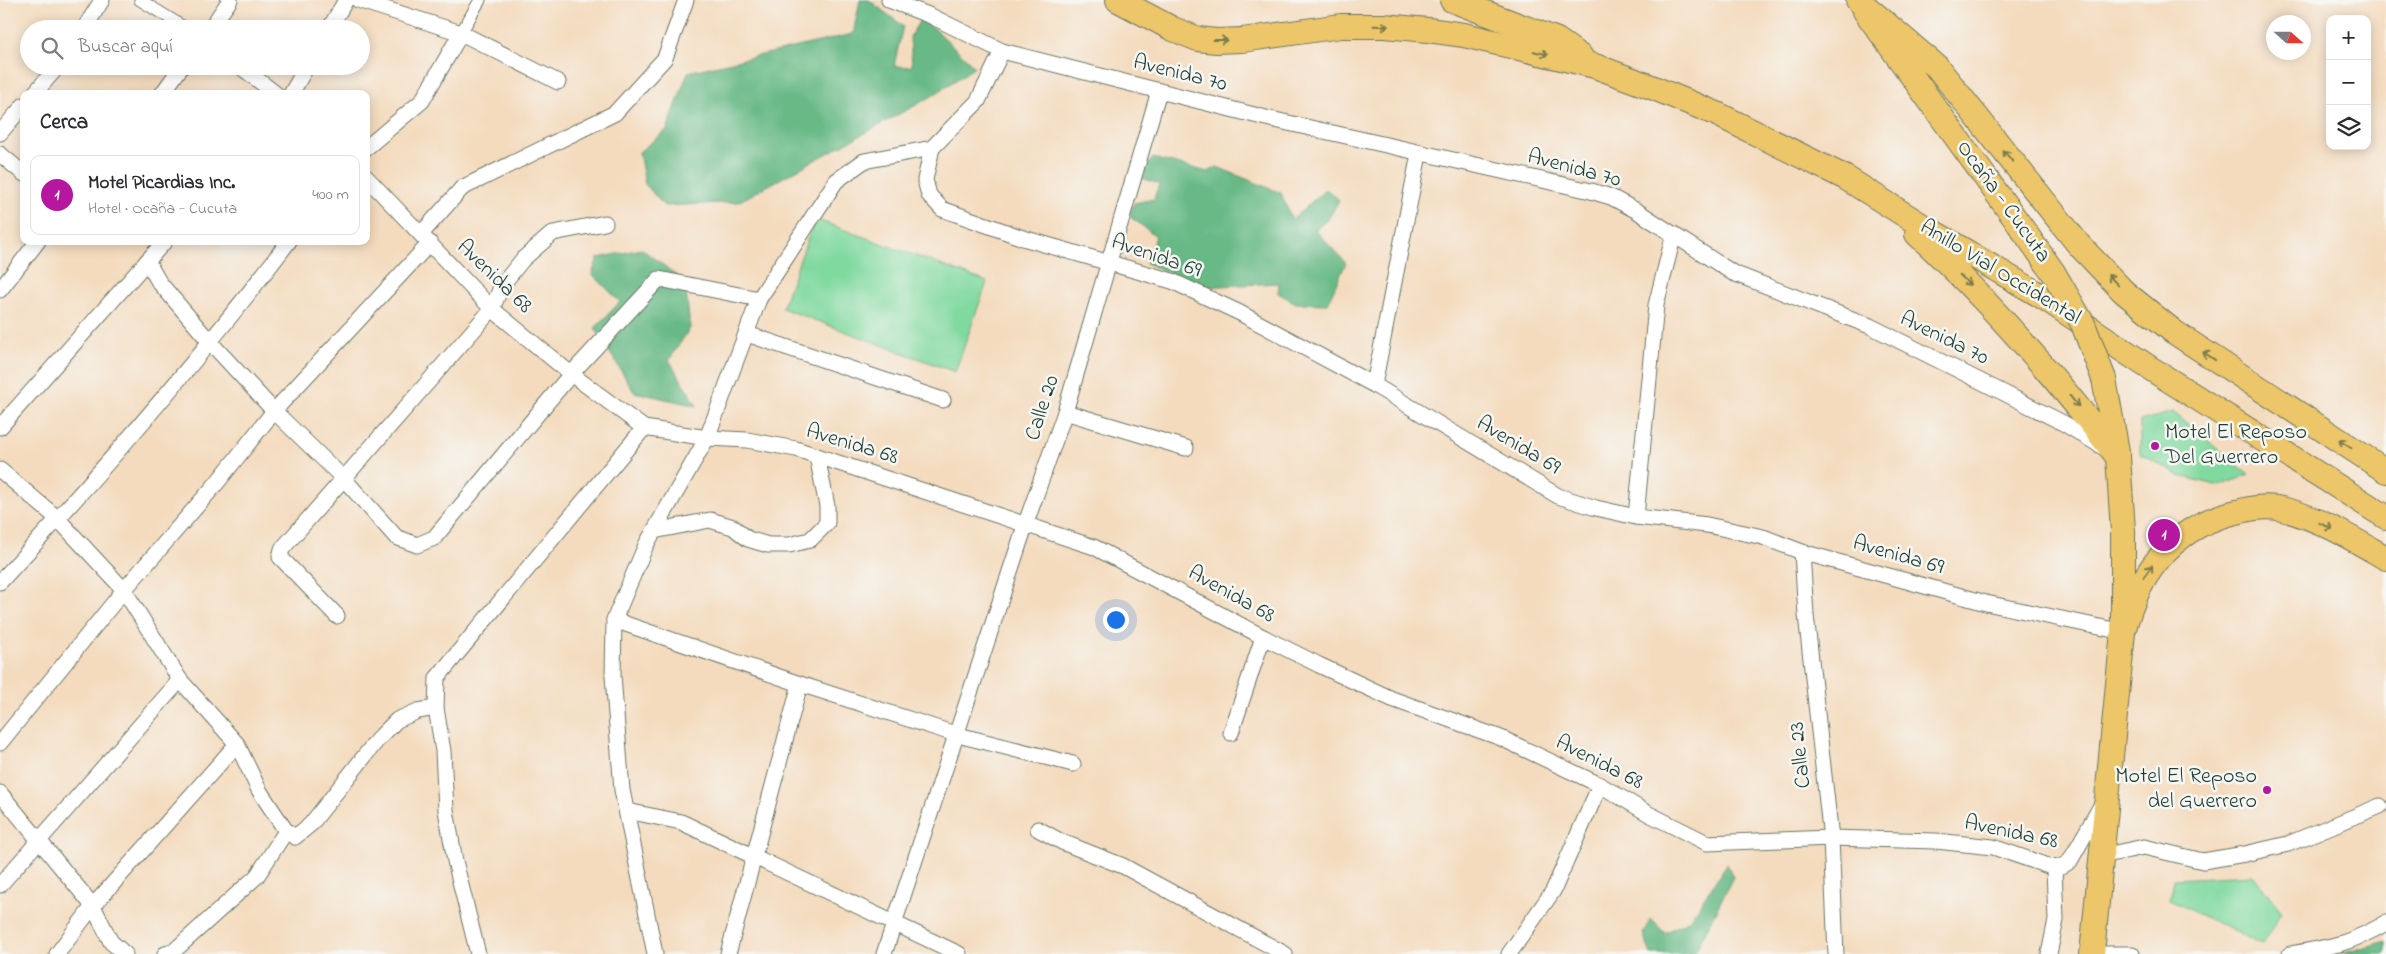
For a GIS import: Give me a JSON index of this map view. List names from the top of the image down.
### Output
{
  "streets": {
    "main road": ["Ocaña - Cucuta", "Anillo Vial Occidental"],
    "street": [
      "Avenida 70",
      "Avenida 69",
      "Avenida 68",
      "Calle 20",
      "Calle 23"
    ]
  },
  "crossings": [
    ["Avenida 70", "Ocaña - Cucuta"],
    ["Avenida 70", "Calle 20"],
    ["Ocaña - Cucuta", "Avenida 69"],
    ["Avenida 69", "Calle 20"],
    ["Avenida 69", "Calle 23"],
    ["Avenida 68", "Calle 20"],
    ["Avenida 68", "Calle 23"]
  ],
  "places": ["Motel El Reposo Del Guerrero", "Motel El Reposo del Guerrero"],
  "north": "right",
  "page": {
    "map_buttons": ["+", "−"],
    "search": "Buscar aquí",
    "heading": "Cerca",
    "list": [
      {
        "mark": "1",
        "name": "Motel Picardias Inc.",
        "note": "Hotel · Ocaña - Cucuta",
        "value": "400 m"
      }
    ],
    "pins": "1"
  }
}
